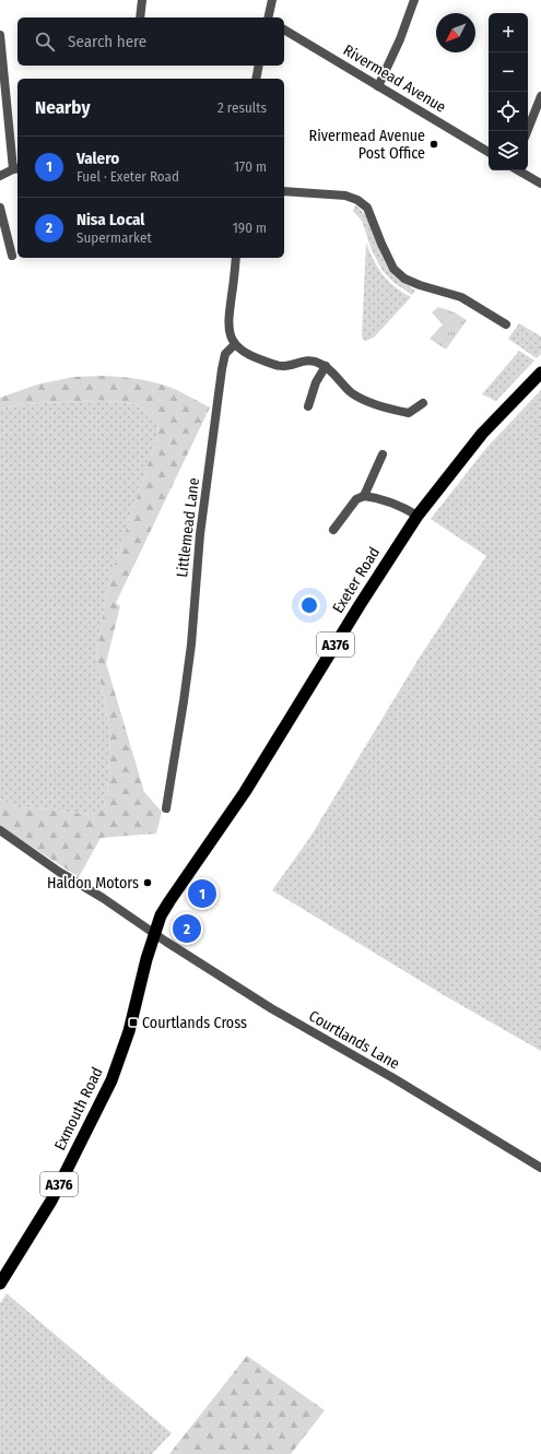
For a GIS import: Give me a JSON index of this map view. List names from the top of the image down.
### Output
{
  "streets": {
    "highway": ["Exeter Road", "A376", "Exmouth Road"],
    "street": ["Rivermead Avenue", "Littlemead Lane", "Courtlands Lane"]
  },
  "crossings": [
    ["Exeter Road", "Courtlands Lane"],
    ["Exeter Road", "Exmouth Road"],
    ["Courtlands Lane", "Exmouth Road"]
  ],
  "places": {
    "other": ["Rivermead Avenue Post Office", "Haldon Motors"],
    "transit": ["Courtlands Cross"]
  },
  "north": "bottom left",
  "page": {
    "map_buttons": ["+", "−"],
    "search": "Search here",
    "heading": ["Nearby", "2 results"],
    "list": [
      {
        "mark": "1",
        "name": "Valero",
        "note": "Fuel · Exeter Road",
        "value": "170 m"
      },
      {
        "mark": "2",
        "name": "Nisa Local",
        "note": "Supermarket",
        "value": "190 m"
      }
    ],
    "pins": ["1", "2"]
  }
}
